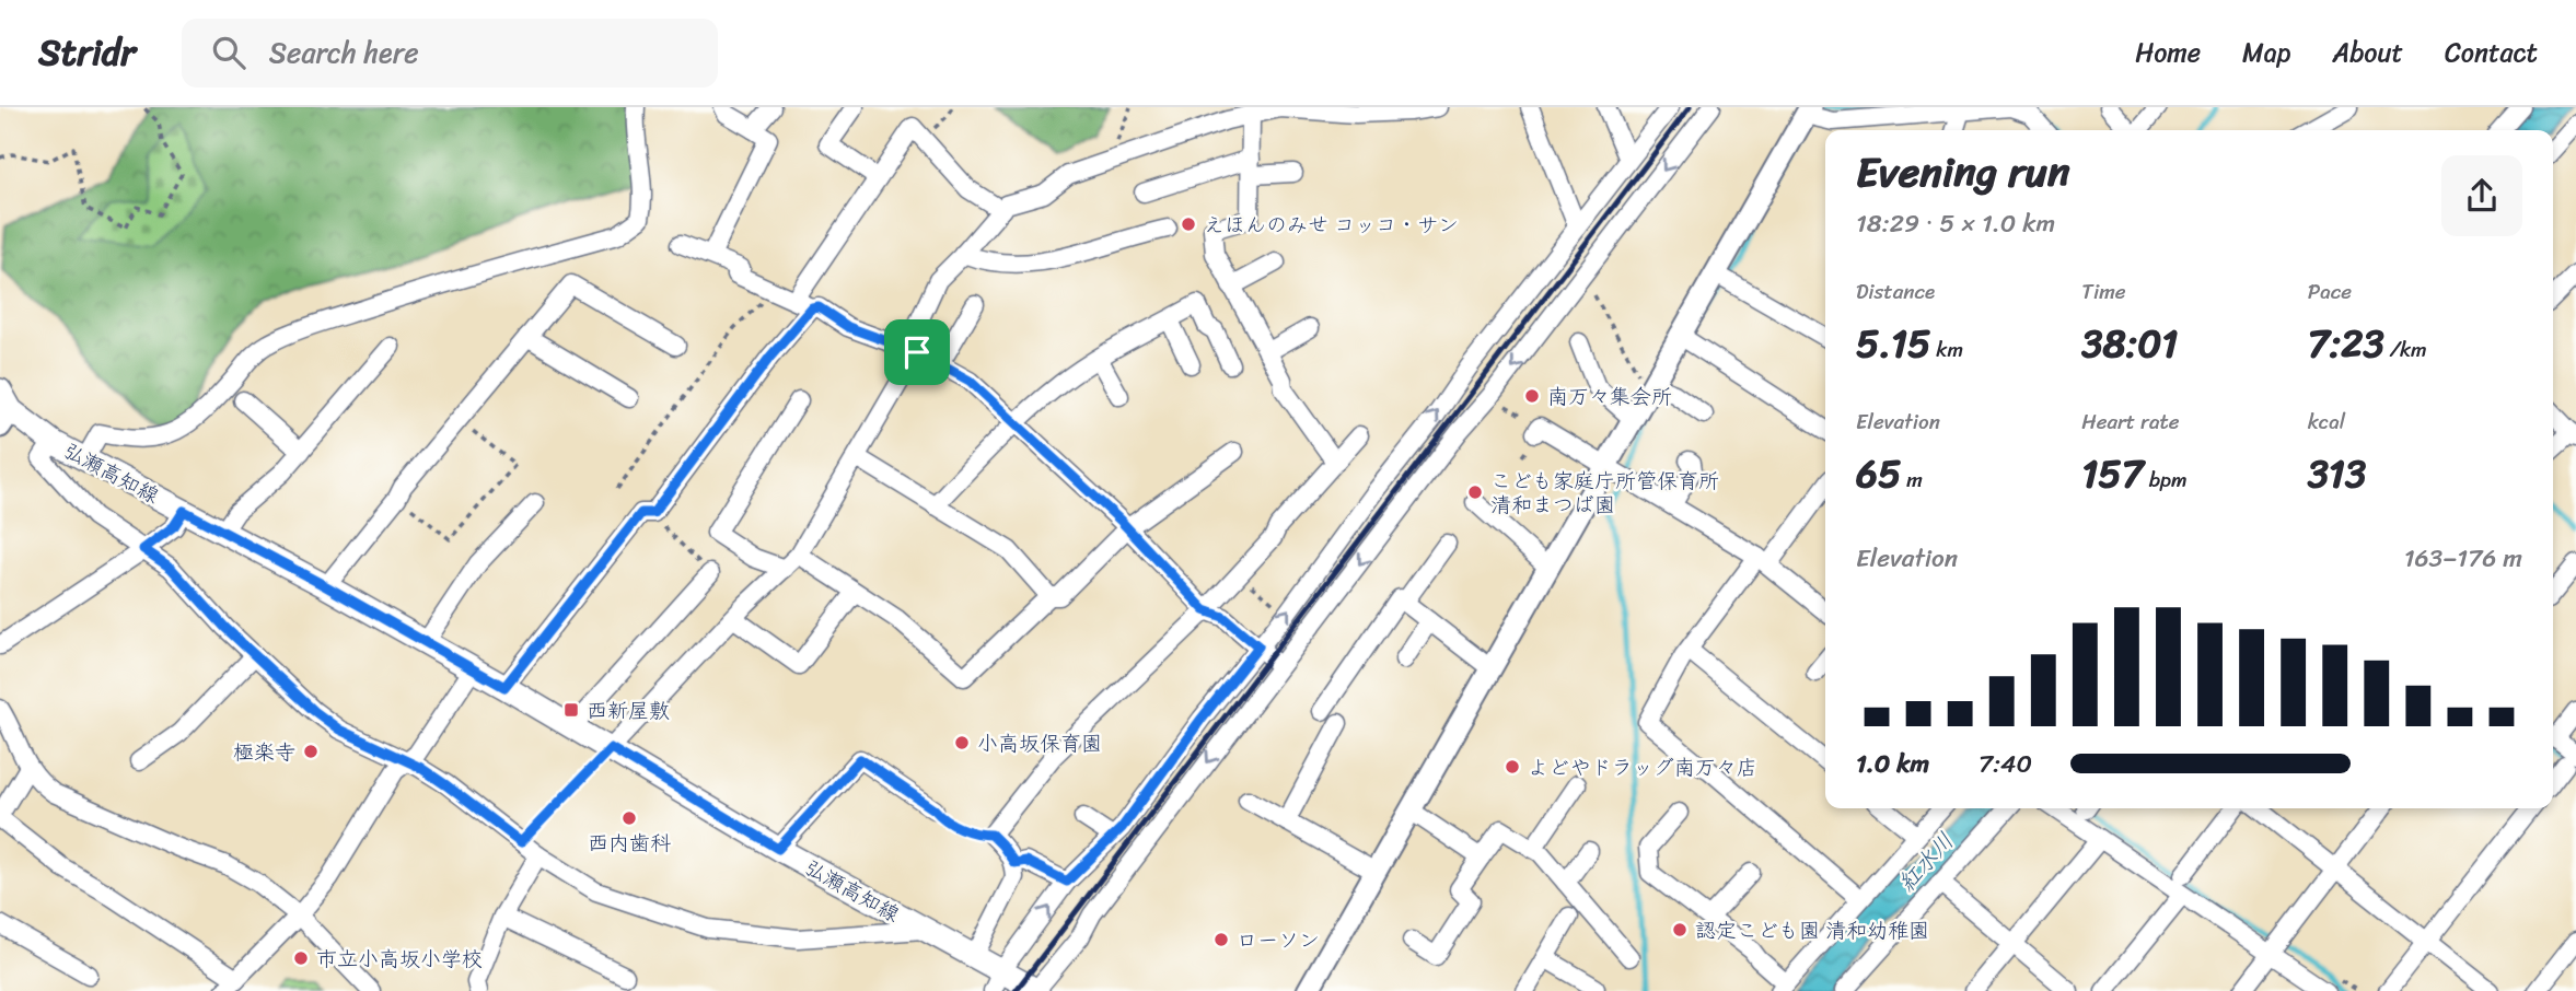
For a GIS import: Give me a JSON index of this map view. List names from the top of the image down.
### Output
{
  "streets": {
    "main road": ["弘瀬高知線"]
  },
  "water": ["紅水川"],
  "places": {
    "other": [
      "えほんのみせ コッコ・サン",
      "南万々集会所",
      "こども家庭庁所管保育所 清和まつば園",
      "小高坂保育園",
      "極楽寺",
      "よどやドラッグ南万々店",
      "西内歯科",
      "認定こども園 清和幼稚園",
      "ローソン",
      "市立小高坂小学校"
    ],
    "transit": ["西新屋敷"]
  },
  "page": {
    "header": "Stridr",
    "search": "Search here",
    "nav": [
      "Home",
      "Map",
      "About",
      "Contact"
    ],
    "heading": ["Evening run", "18:29 · 5 × 1.0 km"],
    "stats": [
      ["Distance", "5.15 km"],
      ["Time", "38:01"],
      ["Pace", "7:23 /km"],
      ["Elevation", "65 m"],
      ["Heart rate", "157 bpm"],
      ["kcal", "313"]
    ],
    "chart": ["Elevation", "163–176 m"],
    "list": [
      {
        "name": "1.0 km",
        "note": "7:40"
      }
    ]
  }
}
